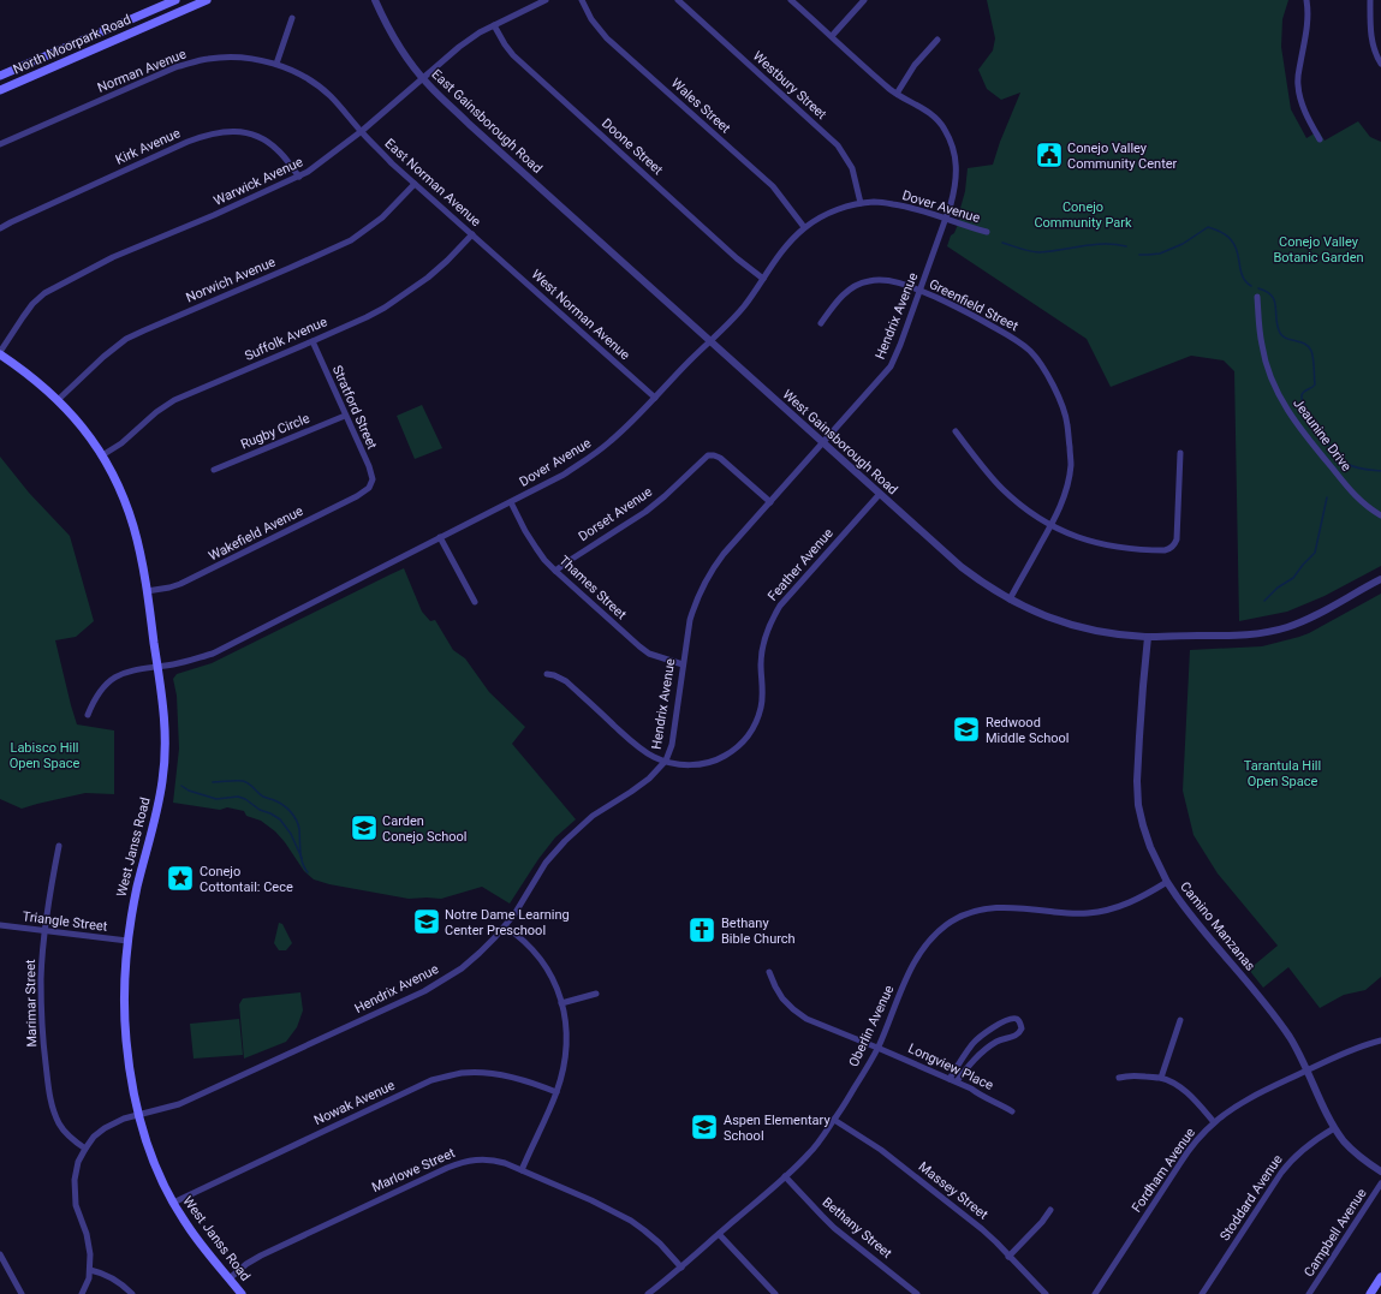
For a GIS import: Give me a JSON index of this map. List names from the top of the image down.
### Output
{
  "streets": {
    "main road": ["North Moorpark Road", "West Janss Road"],
    "street": [
      "Norman Avenue",
      "Westbury Street",
      "Wales Street",
      "East Gainsborough Road",
      "Kirk Avenue",
      "Doone Street",
      "Warwick Avenue",
      "East Norman Avenue",
      "Dover Avenue",
      "Norwich Avenue",
      "Greenfield Street",
      "West Norman Avenue",
      "Hendrix Avenue",
      "Suffolk Avenue",
      "Stratford Street",
      "Rugby Circle",
      "Jeaunine Drive",
      "West Gainsborough Road",
      "Dorset Avenue",
      "Wakefield Avenue",
      "Feather Avenue",
      "Thames Street",
      "Triangle Street",
      "Camino Manzanas",
      "Marimar Street",
      "Oberlin Avenue",
      "Longview Place",
      "Nowak Avenue",
      "Marlowe Street",
      "Fordham Avenue",
      "Massey Street",
      "Stoddard Avenue",
      "Bethany Street",
      "Campbell Avenue"
    ]
  },
  "crossings": [
    ["Norman Avenue", "Warwick Avenue"],
    ["Norman Avenue", "East Norman Avenue"],
    ["Westbury Street", "Dover Avenue"],
    ["Wales Street", "Dover Avenue"],
    ["East Gainsborough Road", "Warwick Avenue"],
    ["East Gainsborough Road", "West Gainsborough Road"],
    ["Kirk Avenue", "Warwick Avenue"],
    ["Doone Street", "Warwick Avenue"],
    ["Doone Street", "Dover Avenue"],
    ["Warwick Avenue", "East Norman Avenue"],
    ["Warwick Avenue", "West Janss Road"],
    ["East Norman Avenue", "Norwich Avenue"],
    ["East Norman Avenue", "West Norman Avenue"],
    ["East Norman Avenue", "Suffolk Avenue"],
    ["Dover Avenue", "West Norman Avenue"],
    ["Dover Avenue", "Hendrix Avenue"],
    ["Dover Avenue", "West Gainsborough Road"],
    ["Dover Avenue", "Thames Street"],
    ["Dover Avenue", "West Janss Road"],
    ["Norwich Avenue", "West Janss Road"],
    ["Greenfield Street", "Hendrix Avenue"],
    ["Greenfield Street", "West Gainsborough Road"],
    ["Hendrix Avenue", "West Gainsborough Road"],
    ["Hendrix Avenue", "Dorset Avenue"],
    ["Hendrix Avenue", "Feather Avenue"],
    ["Hendrix Avenue", "Thames Street"],
    ["Hendrix Avenue", "West Janss Road"],
    ["Hendrix Avenue", "Marimar Street"],
    ["Suffolk Avenue", "Stratford Street"],
    ["Suffolk Avenue", "West Janss Road"],
    ["Stratford Street", "Rugby Circle"],
    ["Stratford Street", "Wakefield Avenue"],
    ["West Gainsborough Road", "Feather Avenue"],
    ["West Gainsborough Road", "Camino Manzanas"],
    ["Dorset Avenue", "Thames Street"],
    ["Wakefield Avenue", "West Janss Road"],
    ["West Janss Road", "Triangle Street"],
    ["West Janss Road", "Nowak Avenue"],
    ["West Janss Road", "Marlowe Street"],
    ["Triangle Street", "Marimar Street"],
    ["Camino Manzanas", "Oberlin Avenue"],
    ["Camino Manzanas", "Fordham Avenue"],
    ["Camino Manzanas", "Stoddard Avenue"],
    ["Oberlin Avenue", "Longview Place"],
    ["Oberlin Avenue", "Marlowe Street"],
    ["Oberlin Avenue", "Massey Street"],
    ["Oberlin Avenue", "Bethany Street"]
  ],
  "parks": [
    "Conejo Community Park",
    "Conejo Valley Botanic Garden",
    "Labisco Hill Open Space",
    "Tarantula Hill Open Space"
  ],
  "places": {
    "public building": ["Conejo Valley Community Center"],
    "school or university": [
      "Redwood Middle School",
      "Carden Conejo School",
      "Notre Dame Learning Center Preschool",
      "Aspen Elementary School"
    ],
    "place": ["Conejo Cottontail: Cece"],
    "church": ["Bethany Bible Church"]
  }
}
